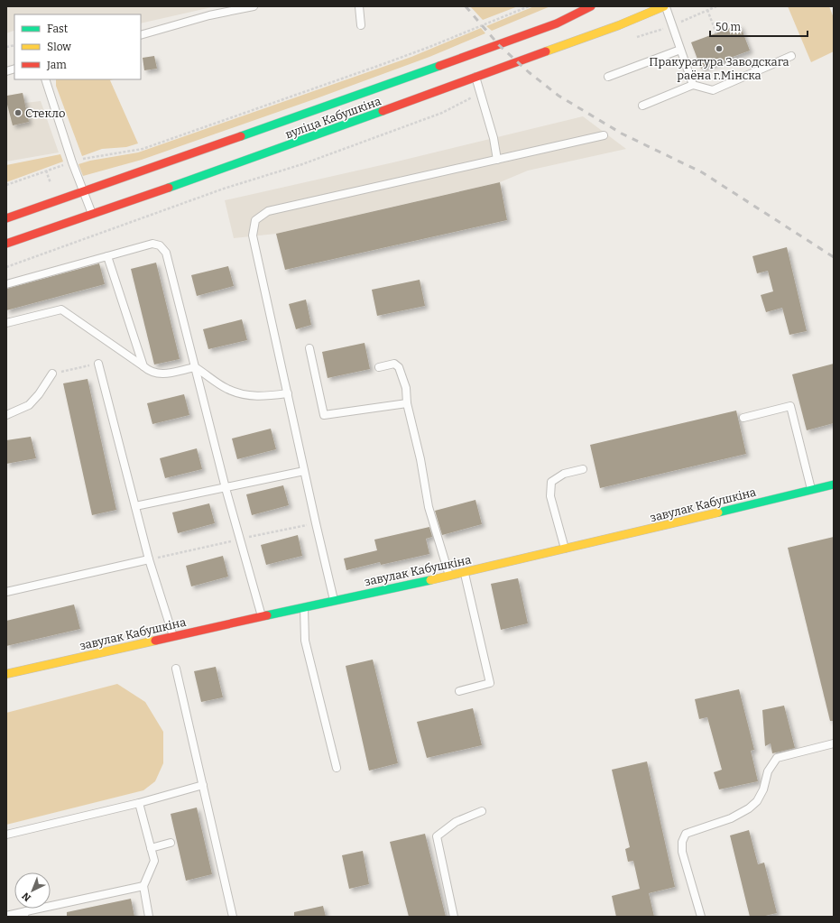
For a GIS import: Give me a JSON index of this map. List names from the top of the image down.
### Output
{
  "streets": {
    "main road": ["вуліца Кабушкіна", "завулак Кабушкіна"]
  },
  "places": ["Пракуратура Заводскага раёна г.Мінска", "Стекло"],
  "legend": ["Fast", "Slow", "Jam"],
  "scale_bar": "50 m",
  "north": "bottom left"
}
